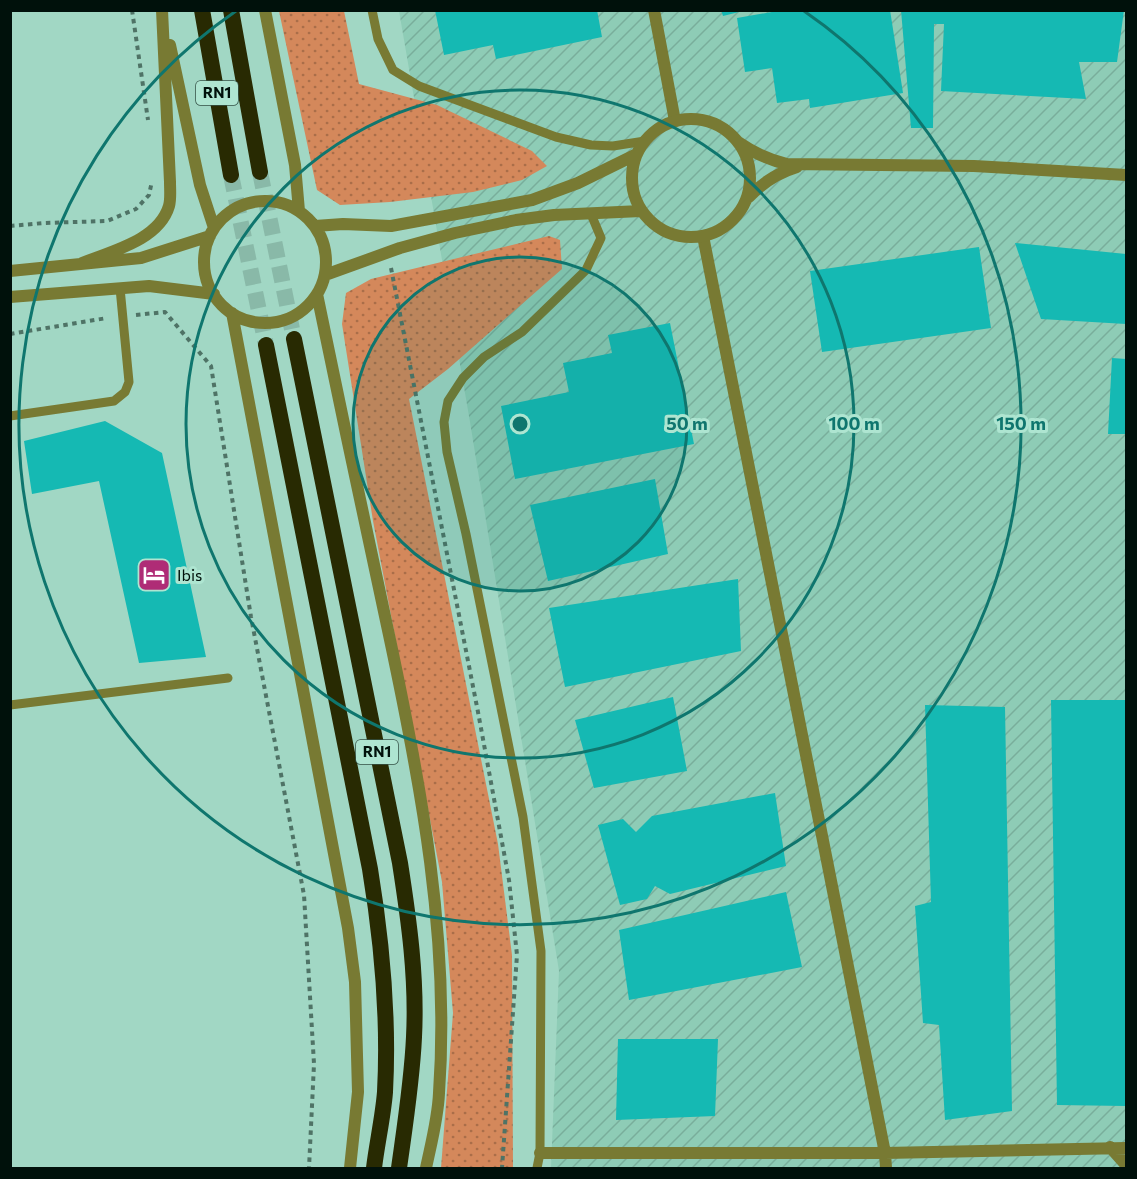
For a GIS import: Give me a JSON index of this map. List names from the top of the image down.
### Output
{
  "streets": {
    "highway": ["RN1"]
  },
  "places": {
    "hotel": ["Ibis"]
  },
  "rings": ["50 m", "100 m", "150 m"]
}
